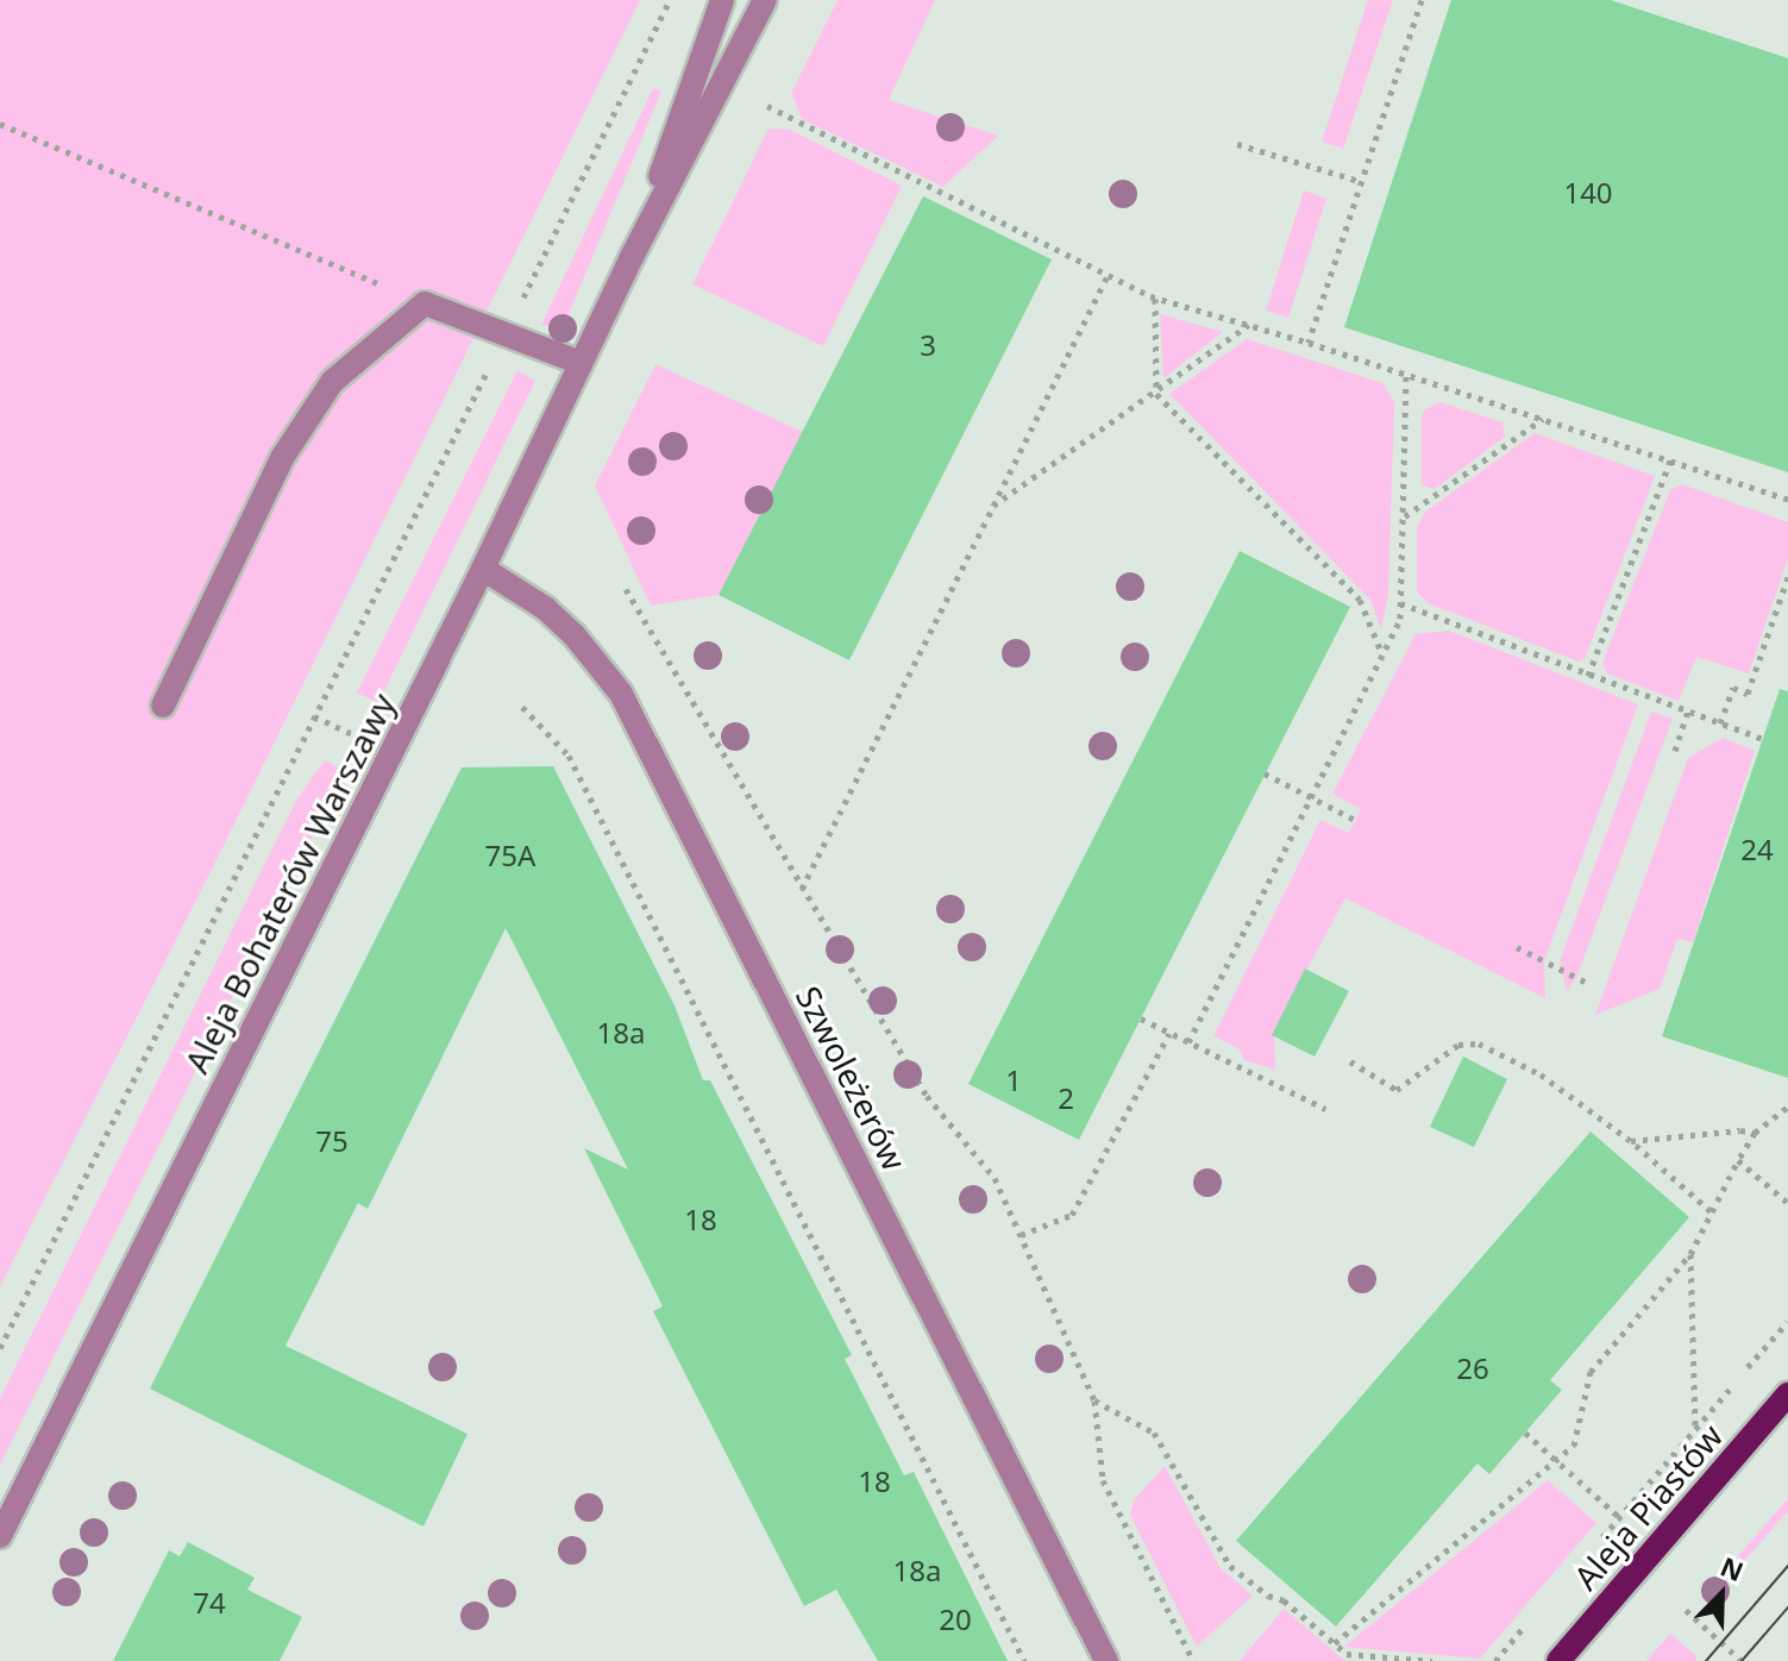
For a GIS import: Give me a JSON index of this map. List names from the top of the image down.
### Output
{
  "streets": {
    "main road": ["Aleja Piastów"],
    "street": ["Aleja Bohaterów Warszawy", "Szwoleżerów"]
  },
  "crossings": [
    ["Aleja Bohaterów Warszawy", "Szwoleżerów"]
  ],
  "house_numbers": [
    "140",
    "3",
    "24",
    "75A",
    "18a",
    "1",
    "2",
    "75",
    "18",
    "26",
    "18",
    "18a",
    "74",
    "20"
  ],
  "north": "top right"
}
